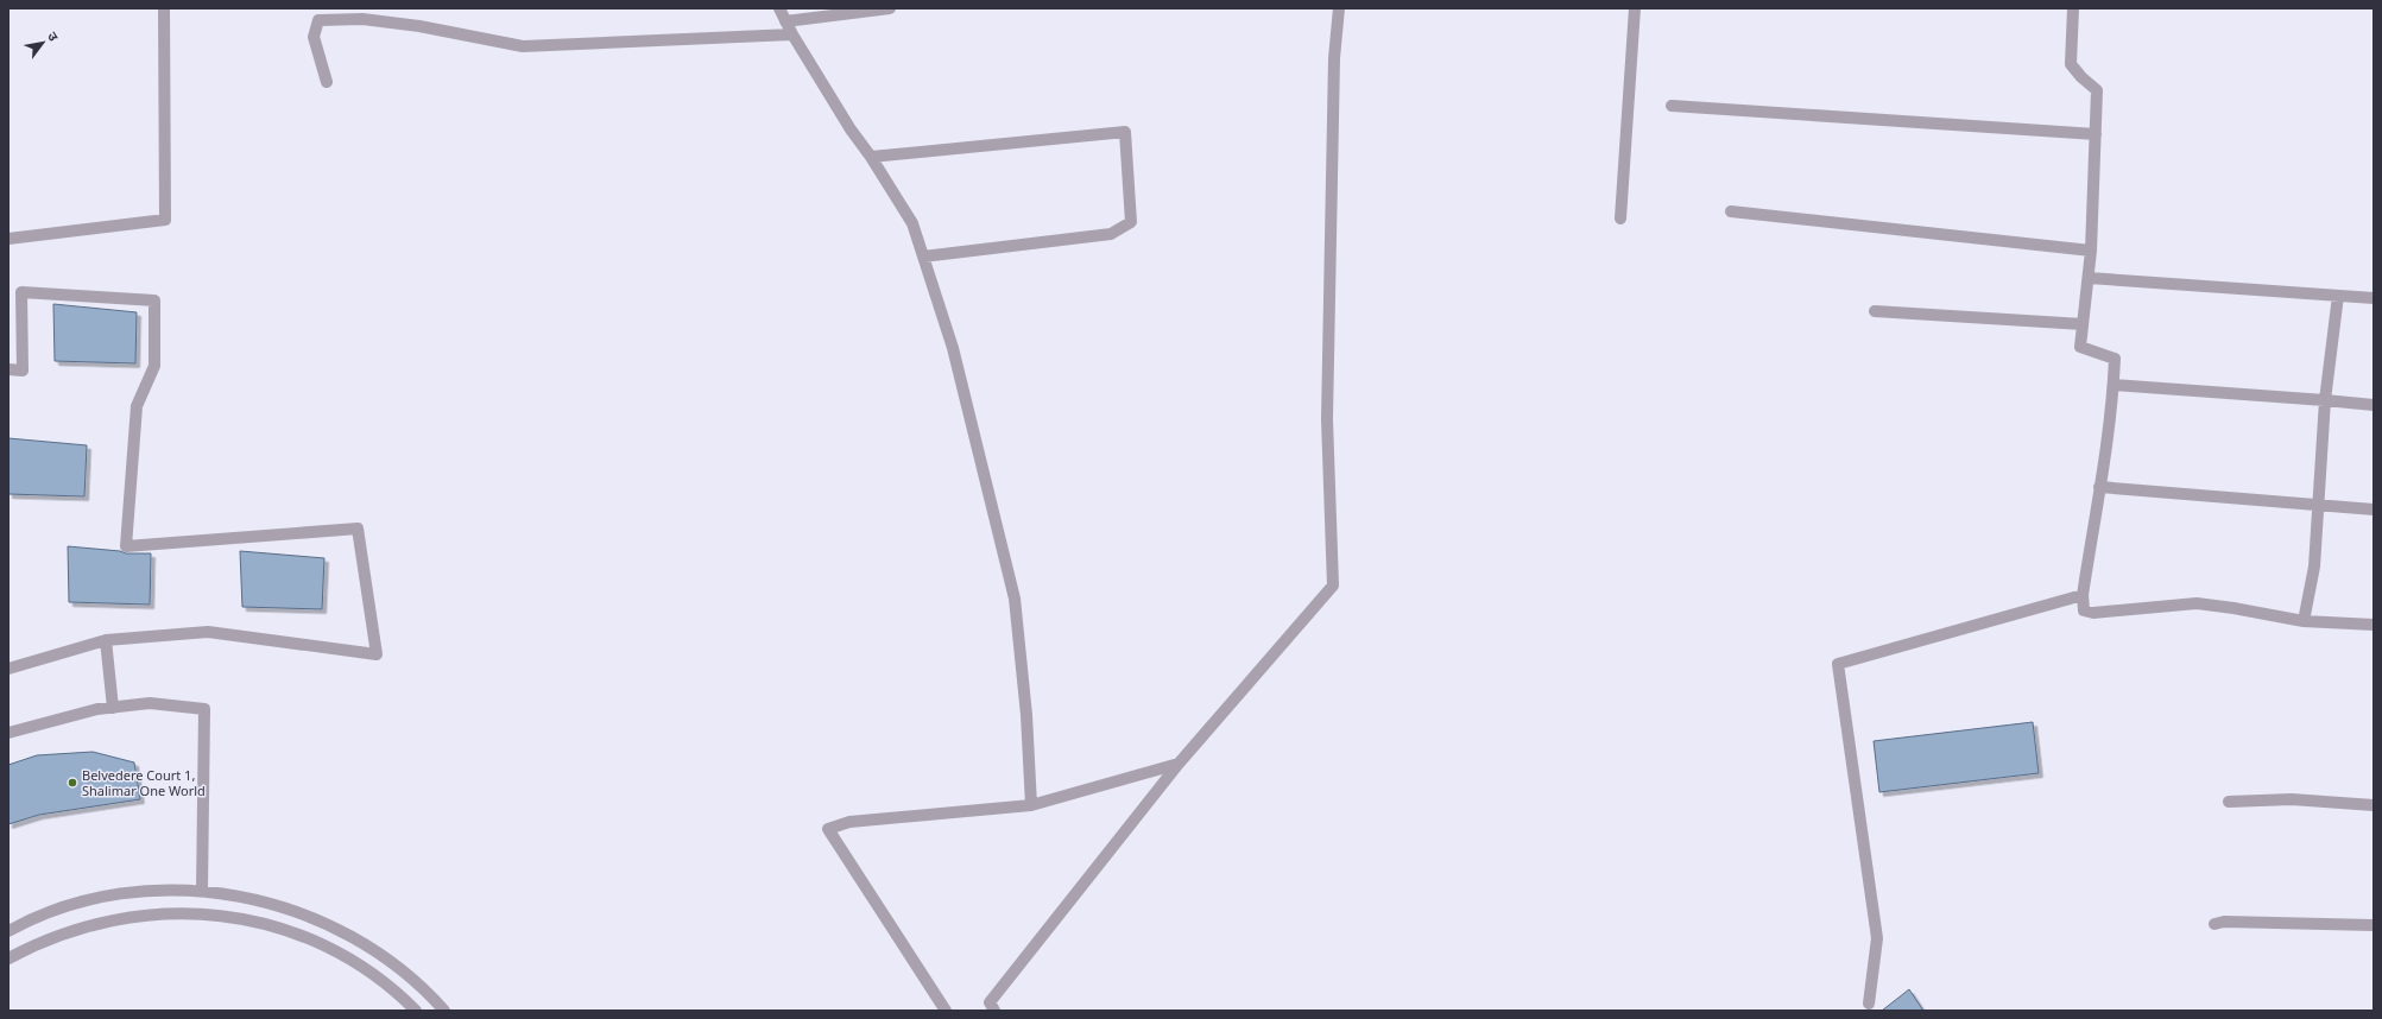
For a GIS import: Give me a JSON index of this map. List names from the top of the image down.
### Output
{
  "places": ["Belvedere Court 1, Shalimar One World"],
  "north": "top right"
}
